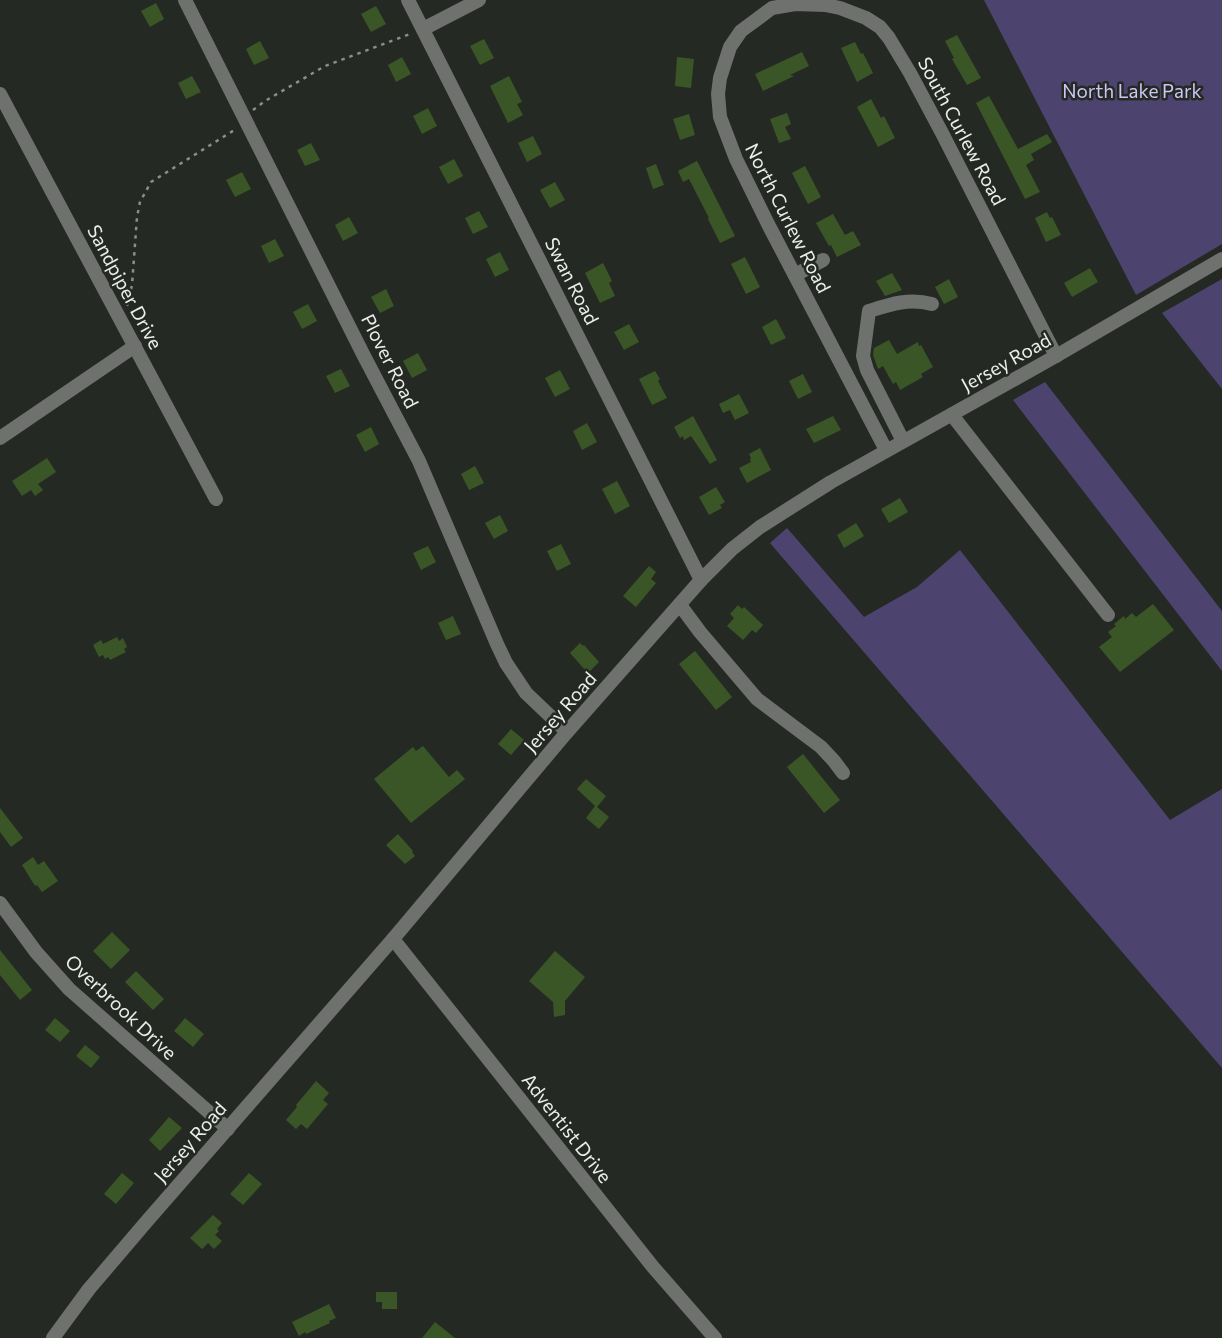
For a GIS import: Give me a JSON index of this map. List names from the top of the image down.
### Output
{
  "streets": {
    "street": [
      "South Curlew Road",
      "North Curlew Road",
      "Swan Road",
      "Sandpiper Drive",
      "Plover Road",
      "Jersey Road",
      "Overbrook Drive",
      "Adventist Drive"
    ]
  },
  "crossings": [
    ["South Curlew Road", "North Curlew Road"],
    ["South Curlew Road", "Jersey Road"],
    ["North Curlew Road", "Jersey Road"],
    ["Swan Road", "Jersey Road"],
    ["Plover Road", "Jersey Road"],
    ["Jersey Road", "Overbrook Drive"],
    ["Jersey Road", "Adventist Drive"]
  ],
  "parks": ["North Lake Park"]
}
